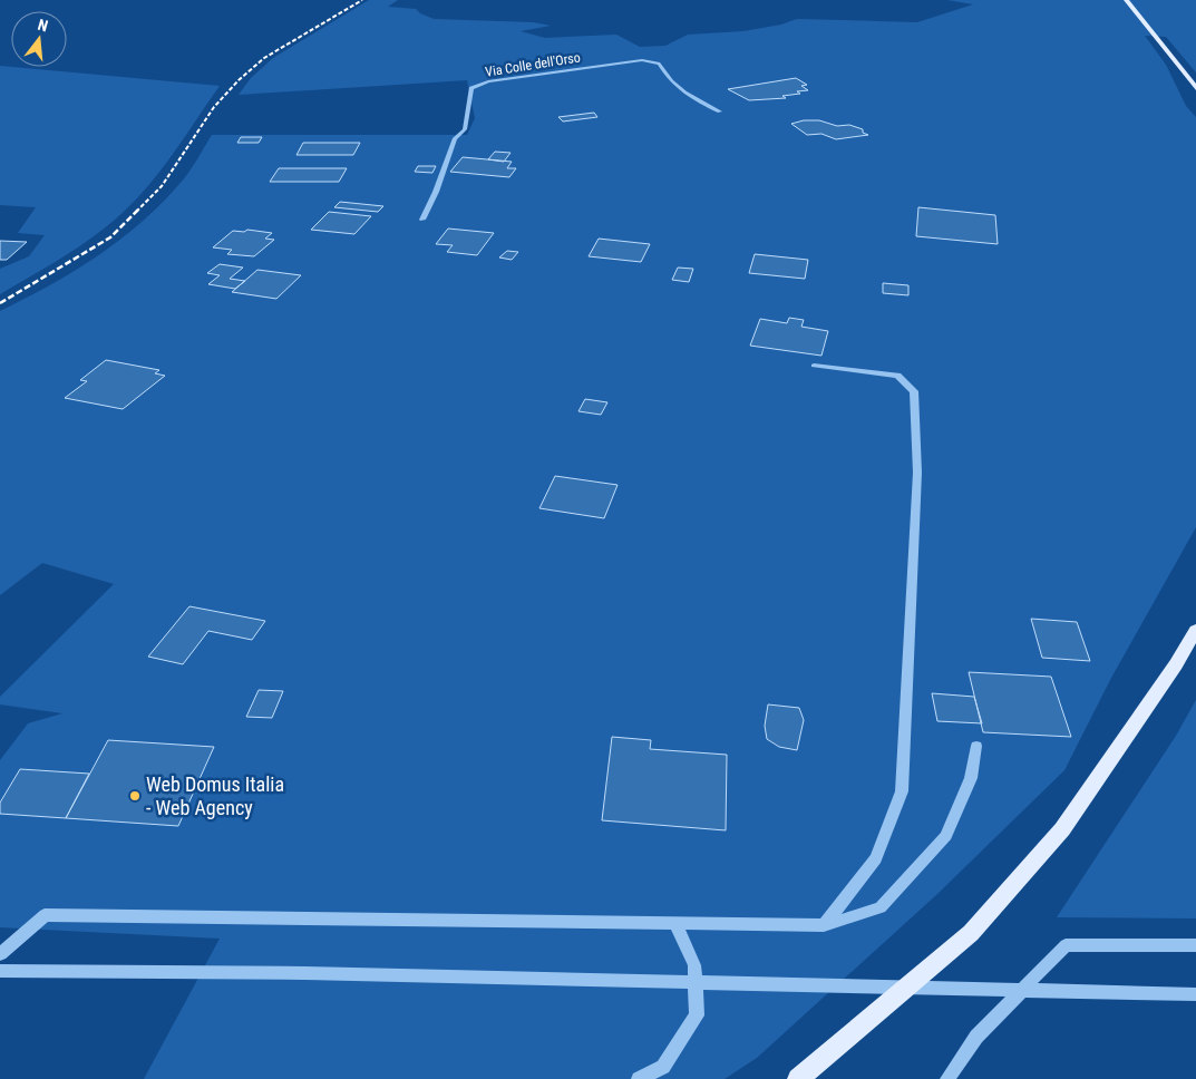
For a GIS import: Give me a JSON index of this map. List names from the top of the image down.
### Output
{
  "streets": {
    "street": ["Via Colle dell'Orso"]
  },
  "places": ["Web Domus Italia - Web Agency"],
  "north": "top"
}
